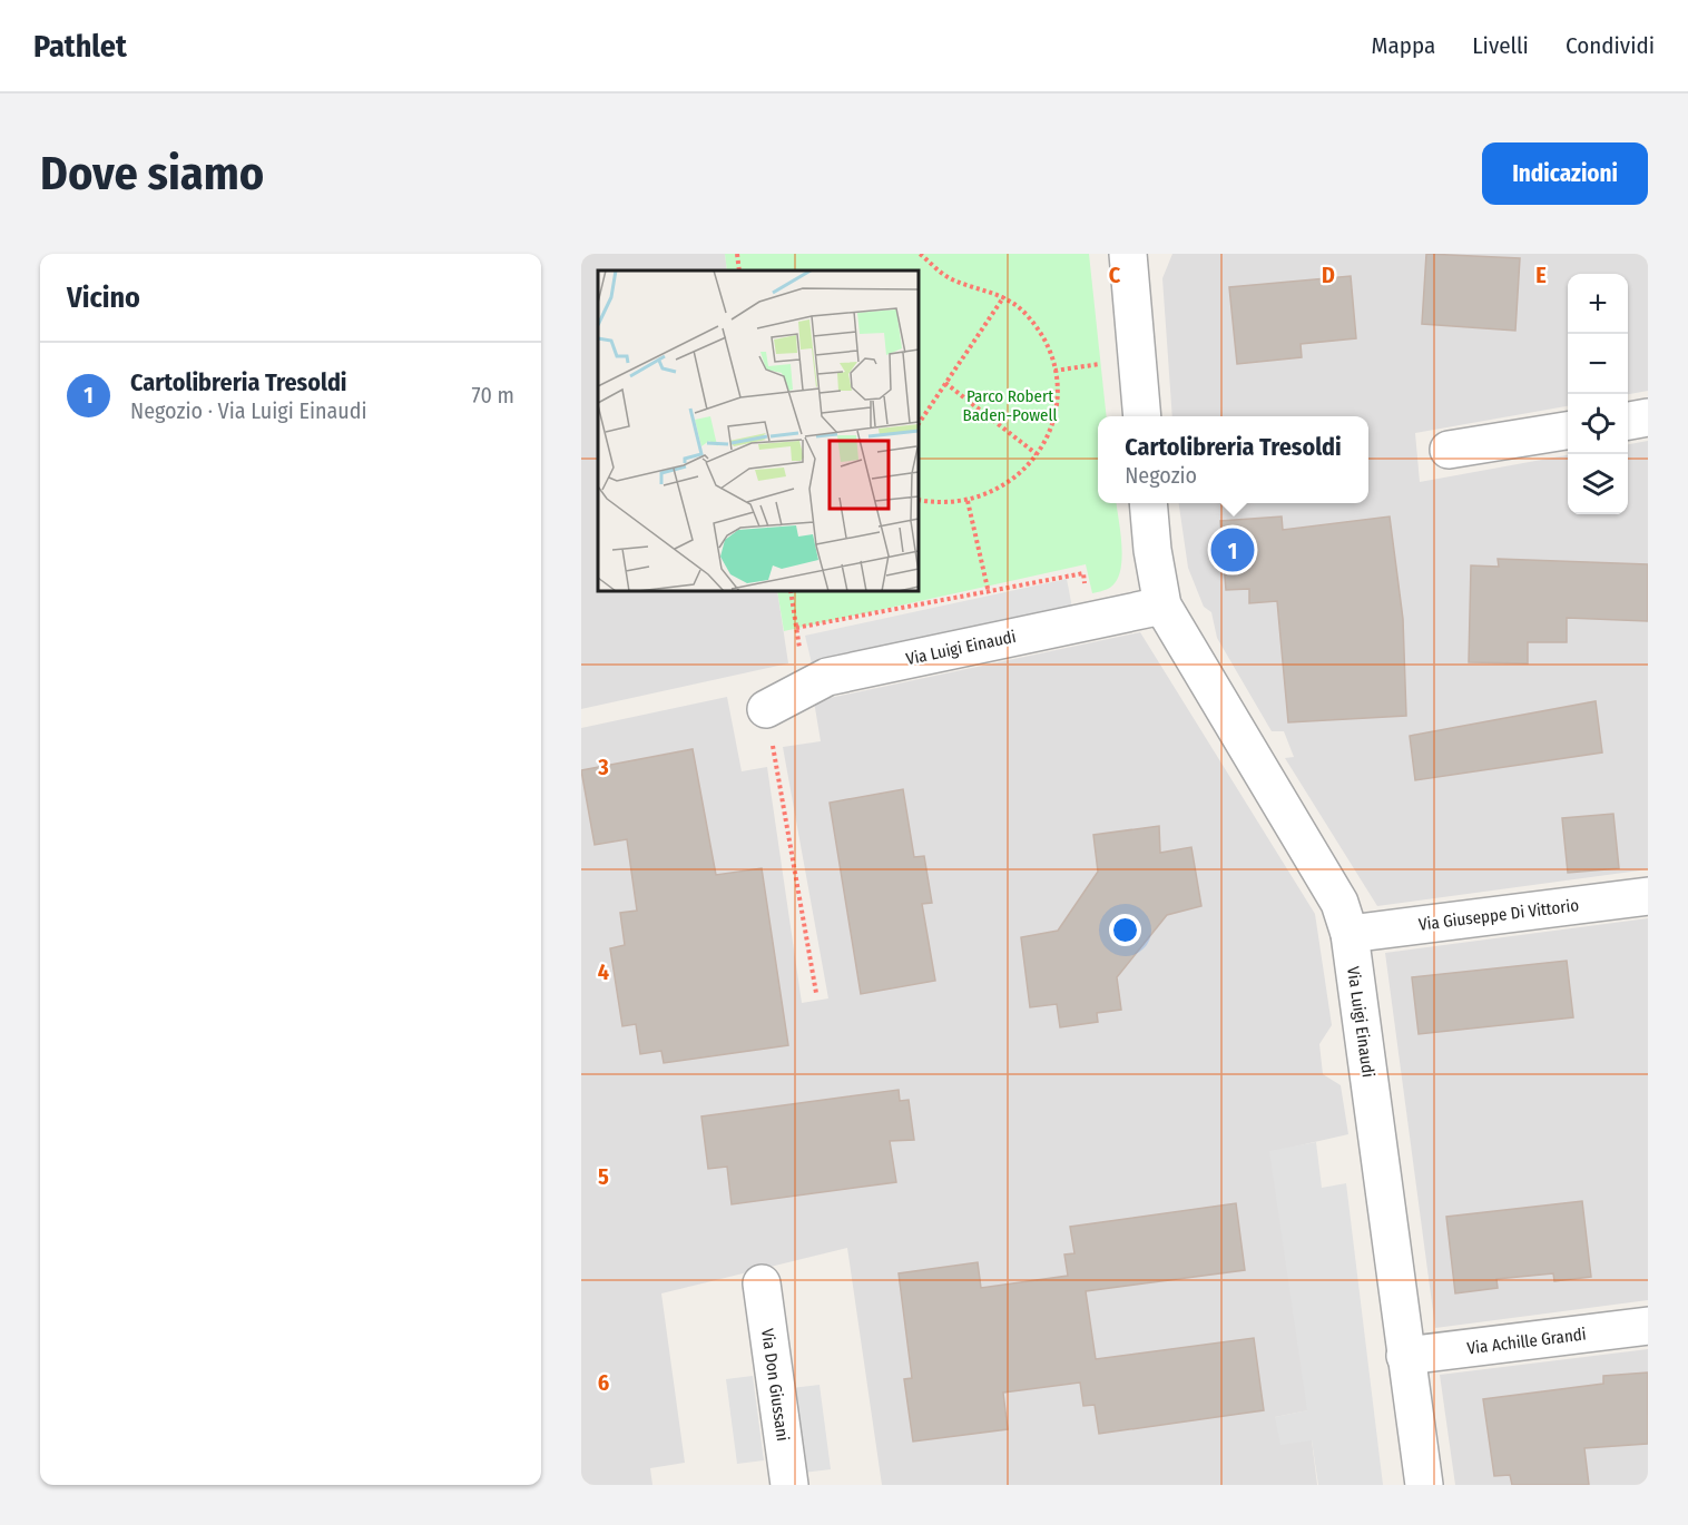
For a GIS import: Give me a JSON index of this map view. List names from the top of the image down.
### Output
{
  "streets": {
    "street": [
      "Via Luigi Einaudi",
      "Via Giuseppe Di Vittorio",
      "Via Achille Grandi",
      "Via Don Giussani"
    ]
  },
  "crossings": [
    ["Via Luigi Einaudi", "Via Giuseppe Di Vittorio"],
    ["Via Luigi Einaudi", "Via Achille Grandi"]
  ],
  "parks": ["Parco Robert Baden-Powell"],
  "page": {
    "header": "Pathlet",
    "nav": ["Mappa", "Livelli", "Condividi"],
    "buttons": "Indicazioni",
    "title": "Dove siamo",
    "heading": "Vicino",
    "map_buttons": ["+", "−"],
    "list": [
      {
        "mark": "1",
        "name": "Cartolibreria Tresoldi",
        "note": "Negozio · Via Luigi Einaudi",
        "value": "70 m"
      }
    ],
    "popup": ["Cartolibreria Tresoldi", "Negozio"],
    "pins": "1"
  },
  "grid": {
    "columns": ["C", "D", "E"],
    "rows": [
      "3",
      "4",
      "5",
      "6"
    ]
  }
}
